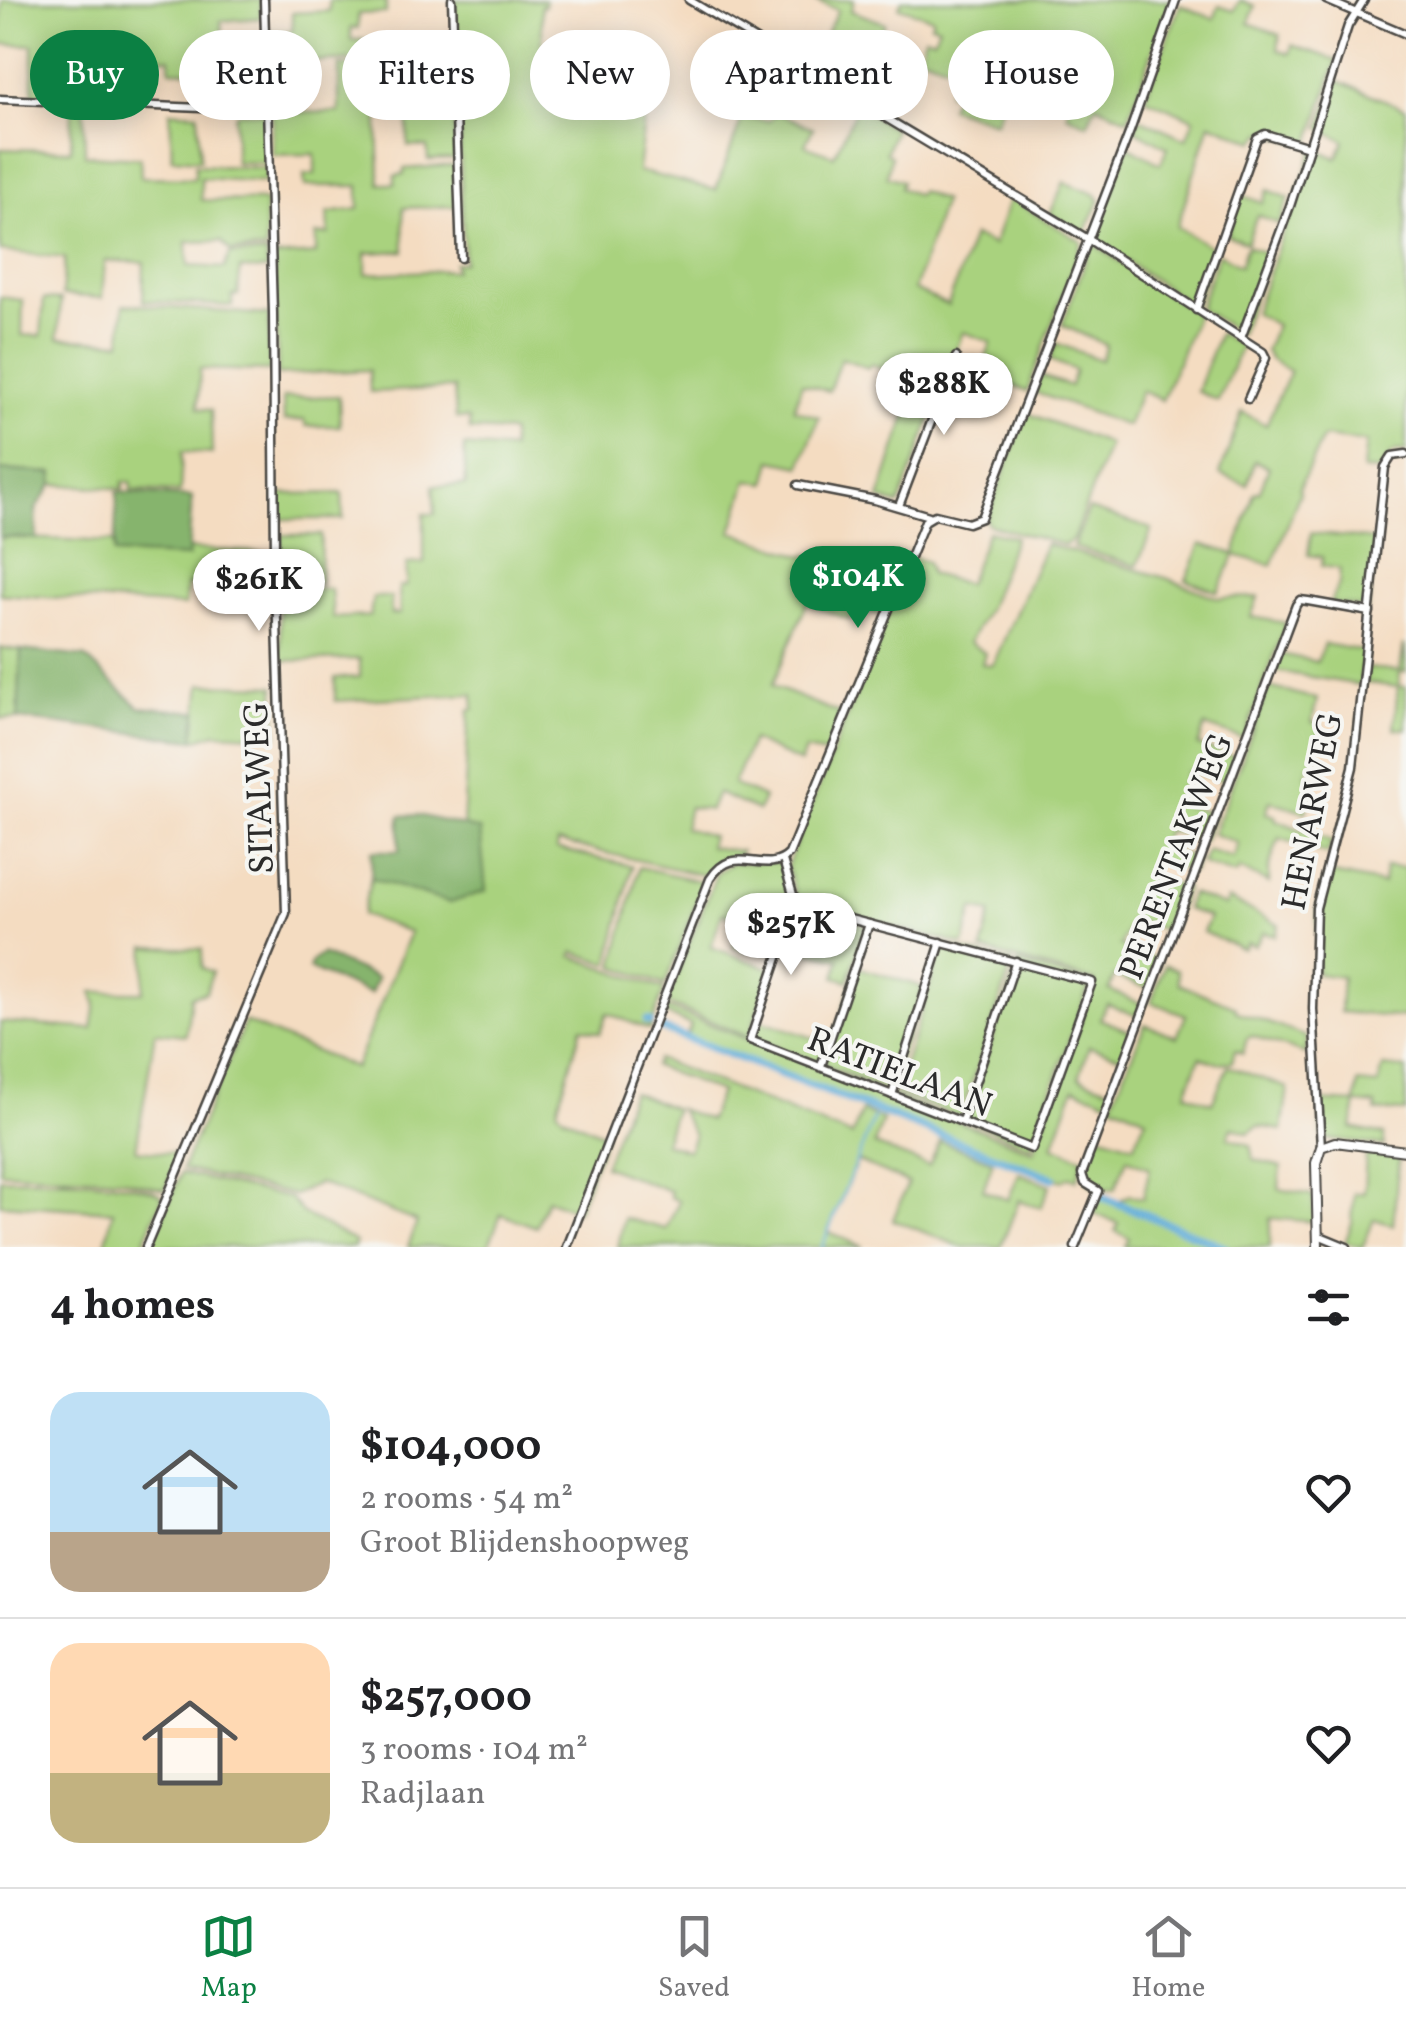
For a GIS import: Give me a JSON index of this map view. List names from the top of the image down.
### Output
{
  "streets": {
    "street": [
      "SITALWEG",
      "HENARWEG",
      "PERENTAKWEG",
      "RATIELAAN"
    ]
  },
  "crossings": [
    ["HENARWEG", "PERENTAKWEG"]
  ],
  "page": {
    "chip": [
      "Buy",
      "Rent",
      "Filters",
      "New",
      "Apartment",
      "House"
    ],
    "price": [
      "$288K",
      "$104K",
      "$261K",
      "$257K"
    ],
    "heading": "4 homes",
    "list": [
      {
        "name": "$104,000",
        "note": "2 rooms · 54 m² · Groot Blijdenshoopweg"
      },
      {
        "name": "$257,000",
        "note": "3 rooms · 104 m² · Radjlaan"
      }
    ],
    "tabs": ["Map", "Saved", "Home"]
  }
}
